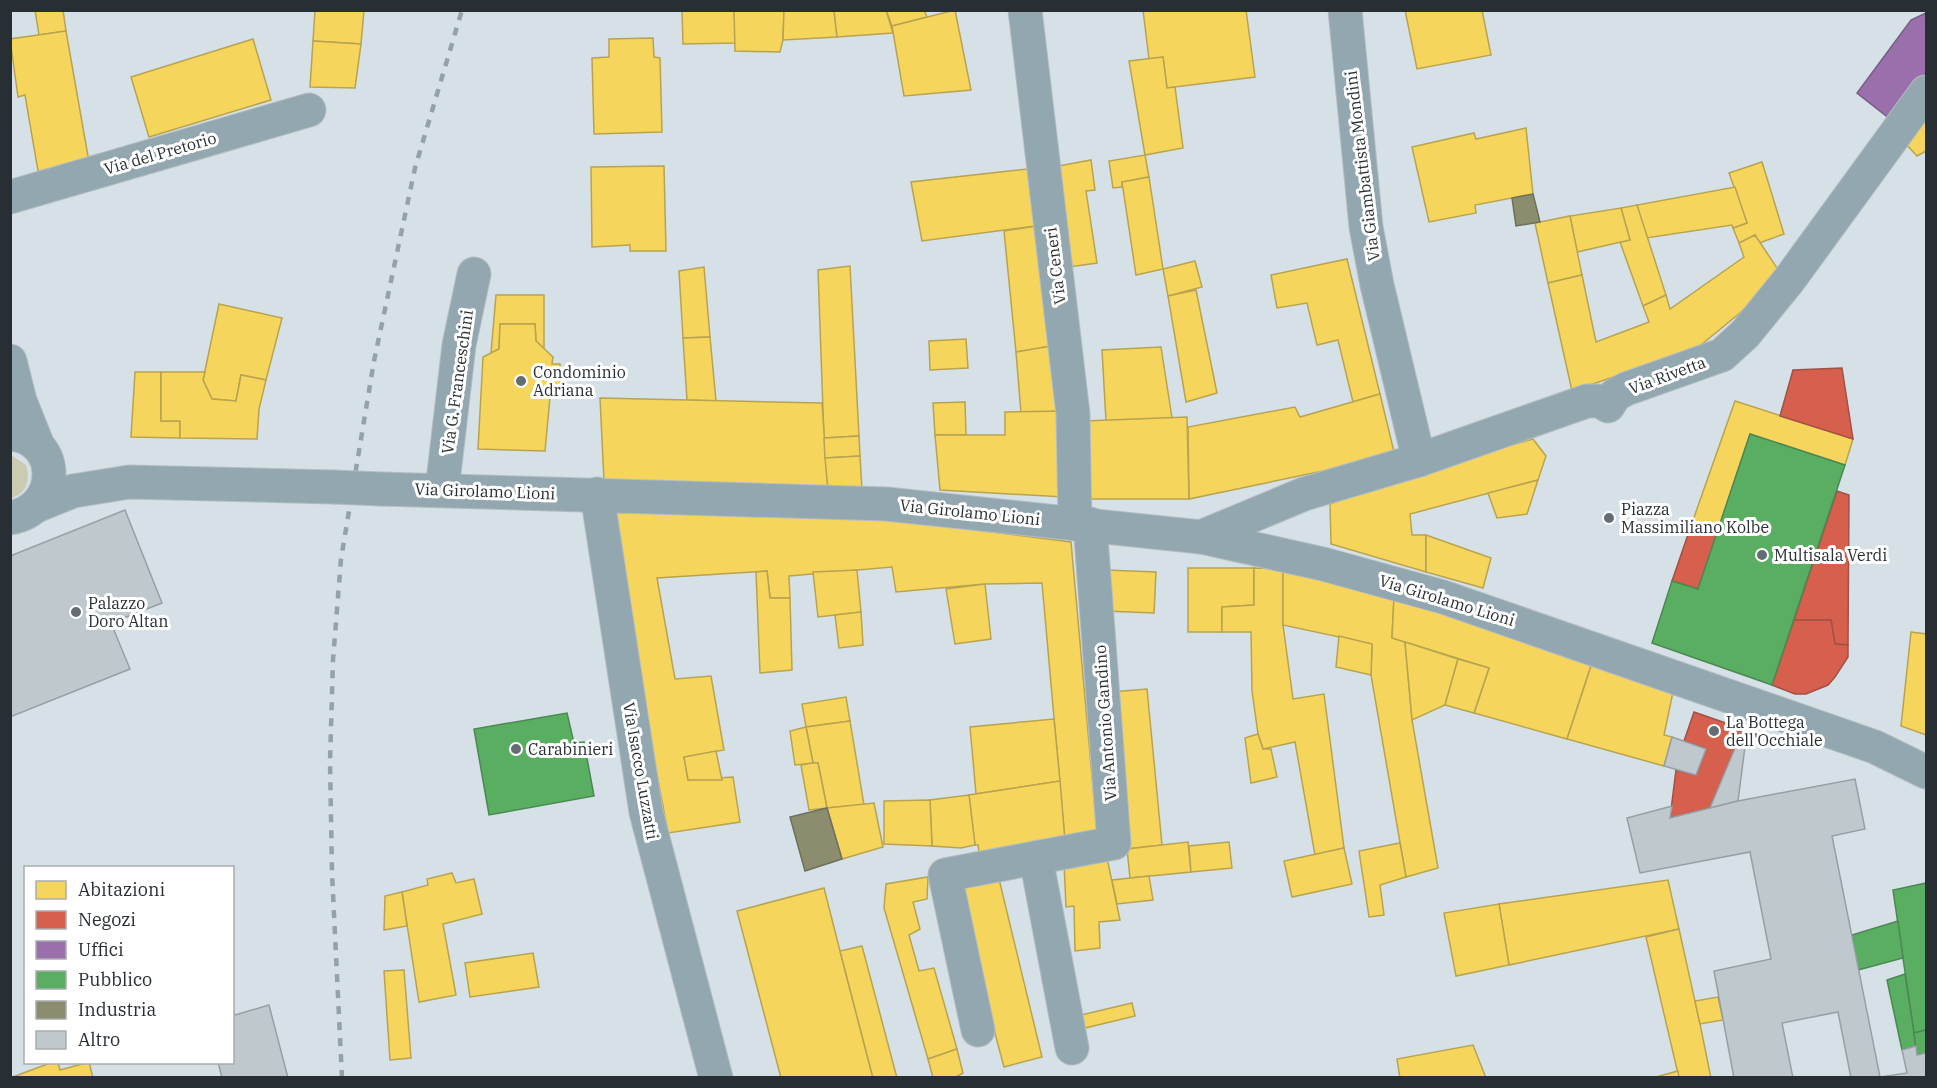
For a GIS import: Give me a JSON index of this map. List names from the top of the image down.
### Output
{
  "streets": {
    "street": [
      "Via del Pretorio",
      "Via Giambattista Mondini",
      "Via Ceneri",
      "Via Rivetta",
      "Via G. Franceschini",
      "Via Girolamo Lioni",
      "Via Antonio Gandino",
      "Via Isacco Luzzatti"
    ]
  },
  "crossings": [
    ["Via Giambattista Mondini", "Via Rivetta"],
    ["Via Ceneri", "Via Girolamo Lioni"],
    ["Via Ceneri", "Via Antonio Gandino"],
    ["Via Rivetta", "Via Girolamo Lioni"],
    ["Via G. Franceschini", "Via Girolamo Lioni"],
    ["Via Girolamo Lioni", "Via Antonio Gandino"],
    ["Via Girolamo Lioni", "Via Isacco Luzzatti"]
  ],
  "places": [
    "Condominio Adriana",
    "Piazza Massimiliano Kolbe",
    "Multisala Verdi",
    "Palazzo Doro Altan",
    "La Bottega dell'Occhiale",
    "Carabinieri"
  ],
  "legend": [
    "Abitazioni",
    "Negozi",
    "Uffici",
    "Pubblico",
    "Industria",
    "Altro"
  ]
}
